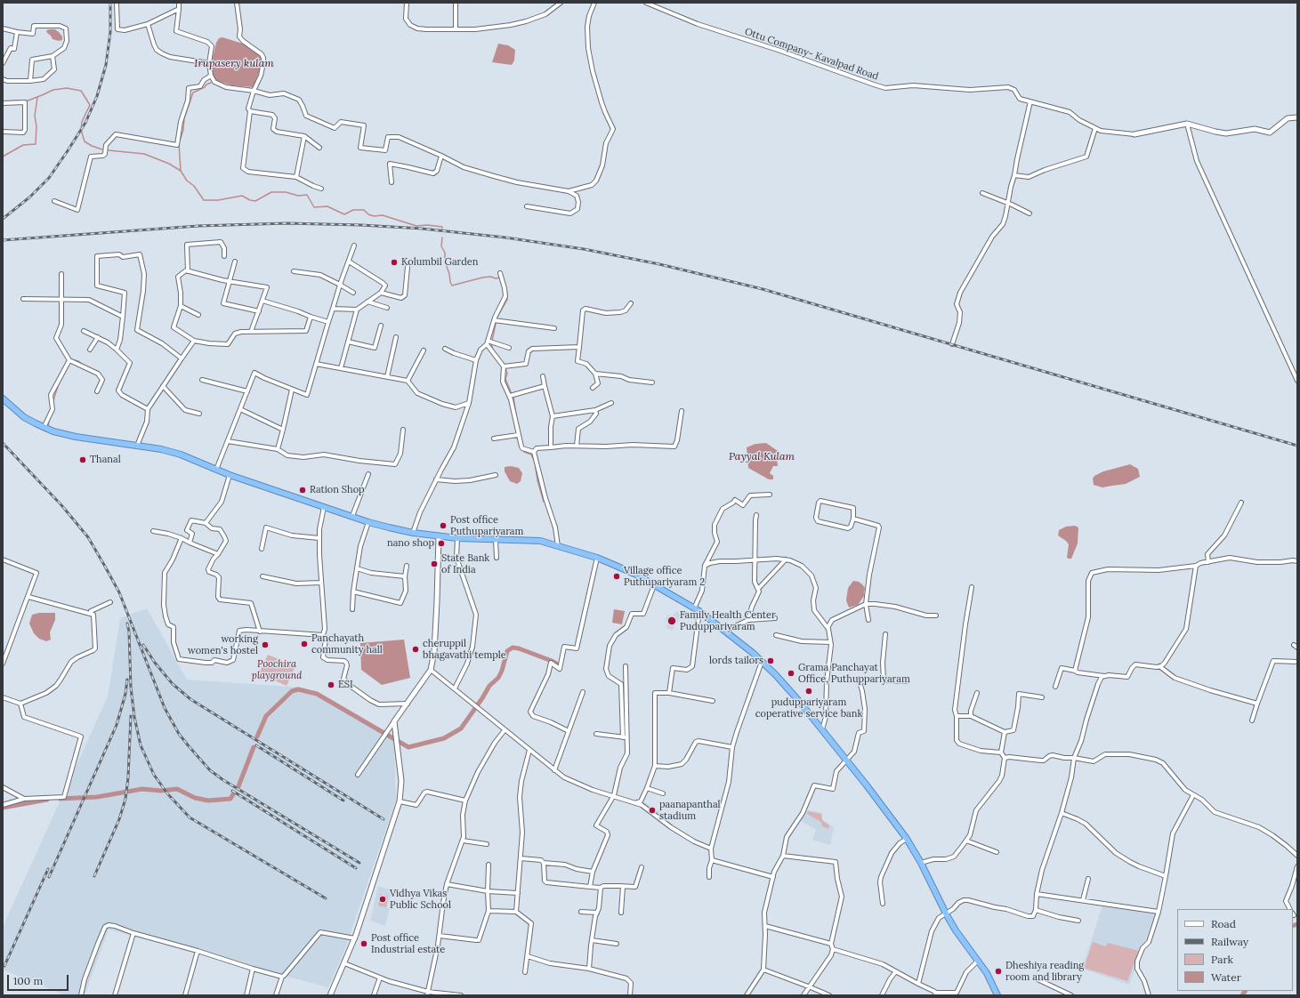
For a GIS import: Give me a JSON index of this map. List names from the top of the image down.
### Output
{
  "streets": {
    "street": ["Ottu Company- Kavalpad Road"]
  },
  "water": ["Irupasery kulam", "Payyal Kulam"],
  "parks": ["Poochira playground"],
  "places": [
    "Kolumbil Garden",
    "Thanal",
    "Ration Shop",
    "Post office Puthupariyaram",
    "nano shop",
    "State Bank of India",
    "Village office Puthupariyaram 2",
    "Family Health Center Puduppariyaram",
    "Panchayath community hall",
    "working women's hostel",
    "cheruppil bhagavathi temple",
    "lords tailors",
    "Grama Panchayat Office, Puthuppariyaram",
    "ESI",
    "puduppariyaram coperative service bank",
    "paanapanthal stadium",
    "Vidhya Vikas Public School",
    "Post office Industrial estate",
    "Dheshiya reading room and library"
  ],
  "legend": [
    "Road",
    "Railway",
    "Park",
    "Water"
  ],
  "scale_bar": "100 m"
}
